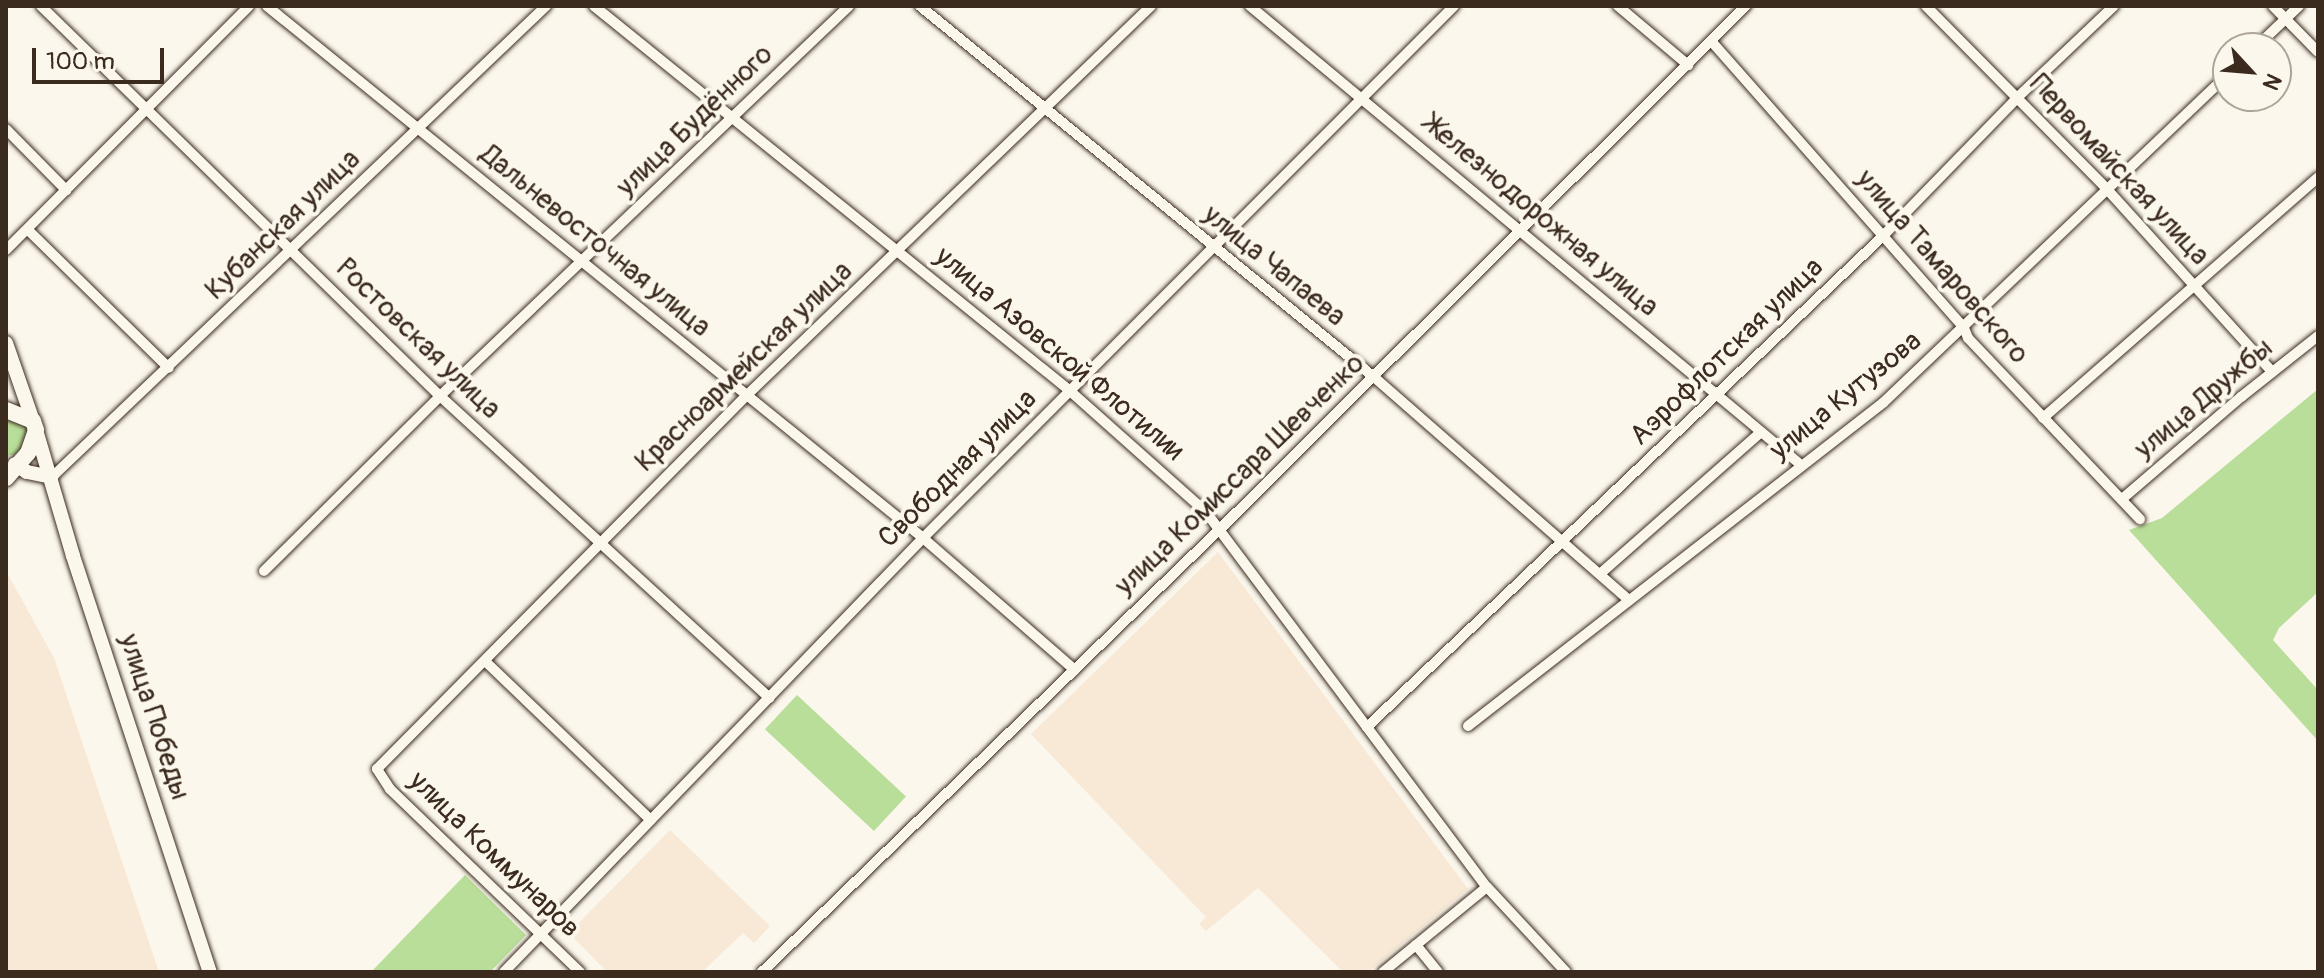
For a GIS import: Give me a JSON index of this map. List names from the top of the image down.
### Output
{
  "streets": {
    "street": [
      "улица Будённого",
      "Первомайская улица",
      "Железнодорожная улица",
      "Кубанская улица",
      "Дальневосточная улица",
      "улица Чапаева",
      "улица Тамаровского",
      "Ростовская улица",
      "Аэрофлотская улица",
      "улица Азовской Флотилии",
      "Красноармейская улица",
      "улица Кутузова",
      "улица Дружбы",
      "Свободная улица",
      "улица Комиссара Шевченко",
      "улица Победы",
      "улица Коммунаров"
    ]
  },
  "crossings": [
    ["улица Будённого", "Дальневосточная улица"],
    ["улица Будённого", "Ростовская улица"],
    ["улица Будённого", "улица Азовской Флотилии"],
    ["Первомайская улица", "Аэрофлотская улица"],
    ["Первомайская улица", "улица Кутузова"],
    ["Первомайская улица", "улица Дружбы"],
    ["Железнодорожная улица", "Аэрофлотская улица"],
    ["Железнодорожная улица", "улица Кутузова"],
    ["Железнодорожная улица", "Свободная улица"],
    ["Железнодорожная улица", "улица Комиссара Шевченко"],
    ["Кубанская улица", "Дальневосточная улица"],
    ["Кубанская улица", "Ростовская улица"],
    ["Кубанская улица", "улица Победы"],
    ["Дальневосточная улица", "Красноармейская улица"],
    ["Дальневосточная улица", "Свободная улица"],
    ["Дальневосточная улица", "улица Комиссара Шевченко"],
    ["улица Чапаева", "Аэрофлотская улица"],
    ["улица Чапаева", "Красноармейская улица"],
    ["улица Чапаева", "улица Кутузова"],
    ["улица Чапаева", "Свободная улица"],
    ["улица Чапаева", "улица Комиссара Шевченко"],
    ["улица Тамаровского", "Аэрофлотская улица"],
    ["улица Тамаровского", "улица Кутузова"],
    ["улица Тамаровского", "улица Дружбы"],
    ["улица Тамаровского", "улица Комиссара Шевченко"],
    ["Ростовская улица", "Красноармейская улица"],
    ["Ростовская улица", "Свободная улица"],
    ["Аэрофлотская улица", "улица Азовской Флотилии"],
    ["улица Азовской Флотилии", "Красноармейская улица"],
    ["улица Азовской Флотилии", "Свободная улица"],
    ["улица Азовской Флотилии", "улица Комиссара Шевченко"],
    ["Красноармейская улица", "улица Коммунаров"],
    ["Свободная улица", "улица Коммунаров"]
  ],
  "scale_bar": "100 m",
  "north": "bottom right"
}
